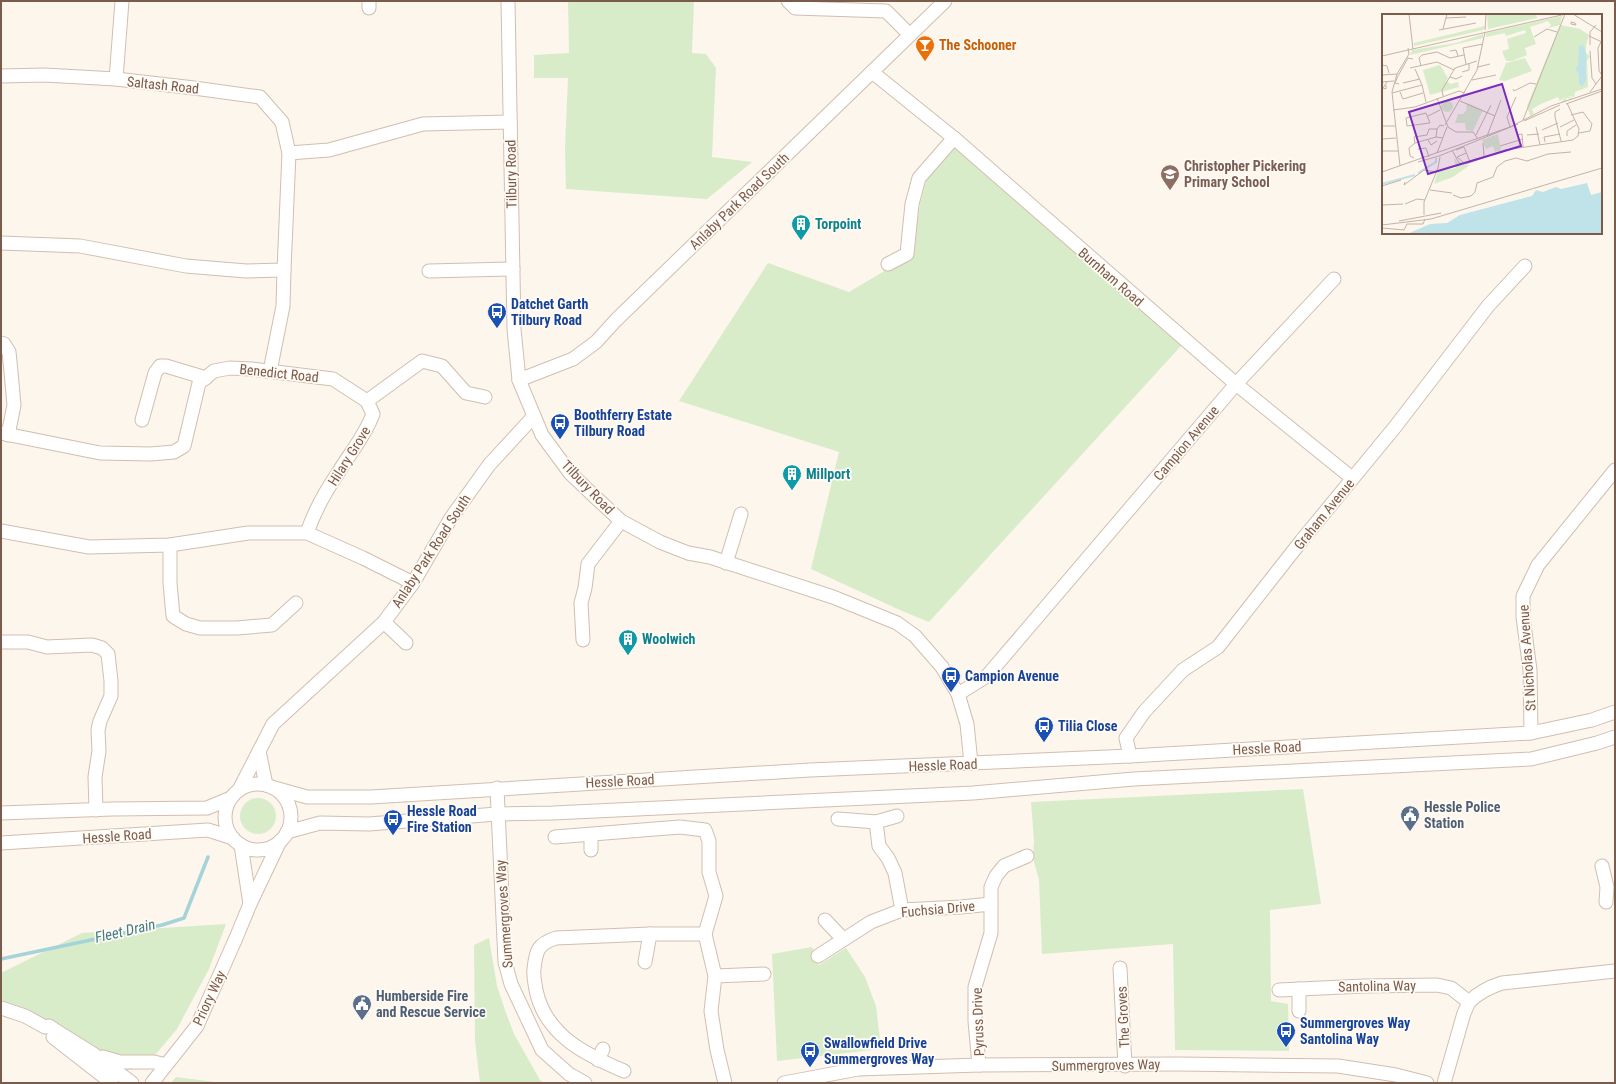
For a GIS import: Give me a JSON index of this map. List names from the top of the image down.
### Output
{
  "streets": {
    "street": [
      "Saltash Road",
      "Tilbury Road",
      "Anlaby Park Road South",
      "Burnham Road",
      "Benedict Road",
      "Campion Avenue",
      "Hilary Grove",
      "Graham Avenue",
      "St Nicholas Avenue",
      "Hessle Road",
      "Fuchsia Drive",
      "Summergroves Way",
      "Santolina Way",
      "Priory Way",
      "The Groves",
      "Pyruss Drive"
    ]
  },
  "crossings": [
    ["Saltash Road", "Benedict Road"],
    ["Tilbury Road", "Anlaby Park Road South"],
    ["Tilbury Road", "Campion Avenue"],
    ["Tilbury Road", "Hessle Road"],
    ["Anlaby Park Road South", "Burnham Road"],
    ["Anlaby Park Road South", "Hessle Road"],
    ["Anlaby Park Road South", "Priory Way"],
    ["Burnham Road", "Campion Avenue"],
    ["Burnham Road", "Graham Avenue"],
    ["Benedict Road", "Hilary Grove"],
    ["Graham Avenue", "Hessle Road"],
    ["St Nicholas Avenue", "Hessle Road"],
    ["Hessle Road", "Summergroves Way"],
    ["Hessle Road", "Priory Way"],
    ["Fuchsia Drive", "Pyruss Drive"],
    ["Summergroves Way", "The Groves"],
    ["Summergroves Way", "Pyruss Drive"]
  ],
  "water": ["Fleet Drain"],
  "places": {
    "bar": ["The Schooner"],
    "school or university": ["Christopher Pickering Primary School"],
    "building": ["Torpoint", "Millport", "Woolwich"],
    "bus stop": [
      "Datchet Garth Tilbury Road",
      "Boothferry Estate Tilbury Road",
      "Campion Avenue",
      "Tilia Close",
      "Hessle Road Fire Station",
      "Summergroves Way Santolina Way",
      "Swallowfield Drive Summergroves Way"
    ],
    "public building": ["Hessle Police Station", "Humberside Fire and Rescue Service"]
  }
}
